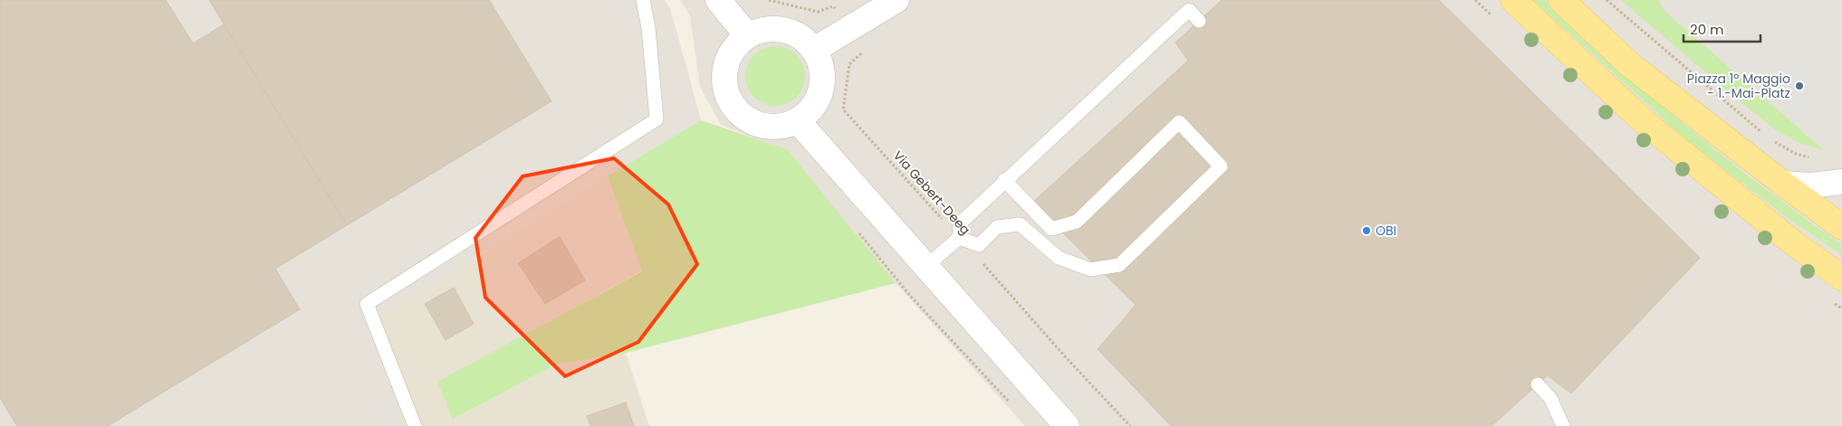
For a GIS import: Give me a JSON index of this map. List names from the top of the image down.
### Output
{
  "streets": {
    "path": ["Via Gebert-Deeg"]
  },
  "places": ["Piazza 1º Maggio - 1.-Mai-Platz", "OBI"],
  "scale_bar": "20 m"
}
